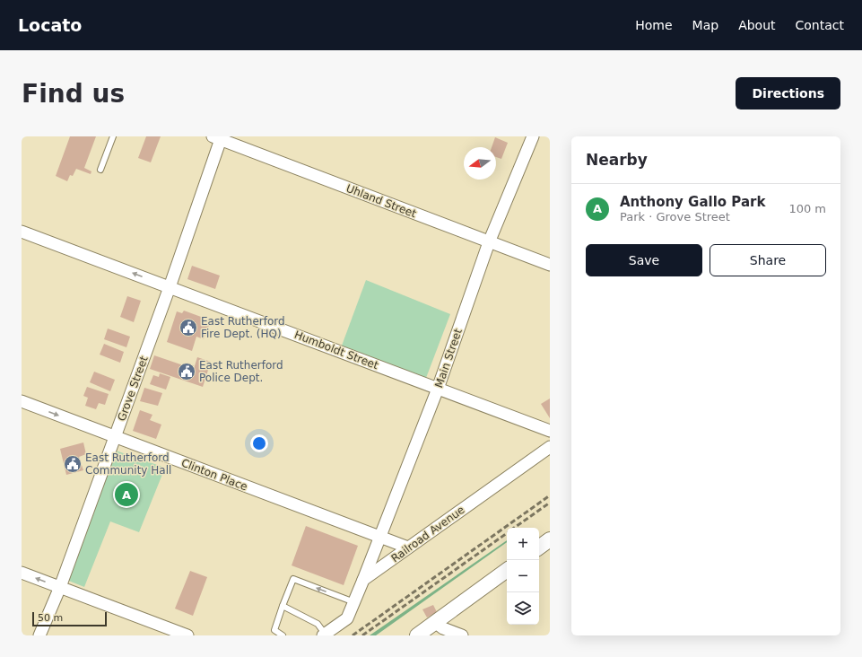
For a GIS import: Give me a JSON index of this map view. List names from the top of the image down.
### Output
{
  "streets": {
    "street": [
      "Uhland Street",
      "Humboldt Street",
      "Main Street",
      "Grove Street",
      "Clinton Place",
      "Railroad Avenue"
    ]
  },
  "crossings": [
    ["Uhland Street", "Main Street"],
    ["Uhland Street", "Grove Street"],
    ["Humboldt Street", "Main Street"],
    ["Humboldt Street", "Grove Street"],
    ["Main Street", "Clinton Place"],
    ["Main Street", "Railroad Avenue"],
    ["Grove Street", "Clinton Place"],
    ["Clinton Place", "Railroad Avenue"]
  ],
  "places": {
    "public building": ["East Rutherford Fire Dept. (HQ)", "East Rutherford Police Dept.", "East Rutherford Community Hall"]
  },
  "scale_bar": "50 m",
  "north": "left",
  "page": {
    "header": "Locato",
    "nav": [
      "Home",
      "Map",
      "About",
      "Contact"
    ],
    "buttons": [
      "Directions",
      ["Save", "Share"]
    ],
    "title": "Find us",
    "heading": "Nearby",
    "list": [
      {
        "mark": "A",
        "name": "Anthony Gallo Park",
        "note": "Park · Grove Street",
        "value": "100 m"
      }
    ],
    "pins": "A",
    "map_buttons": ["+", "−"],
    "scale": "50 m"
  }
}
